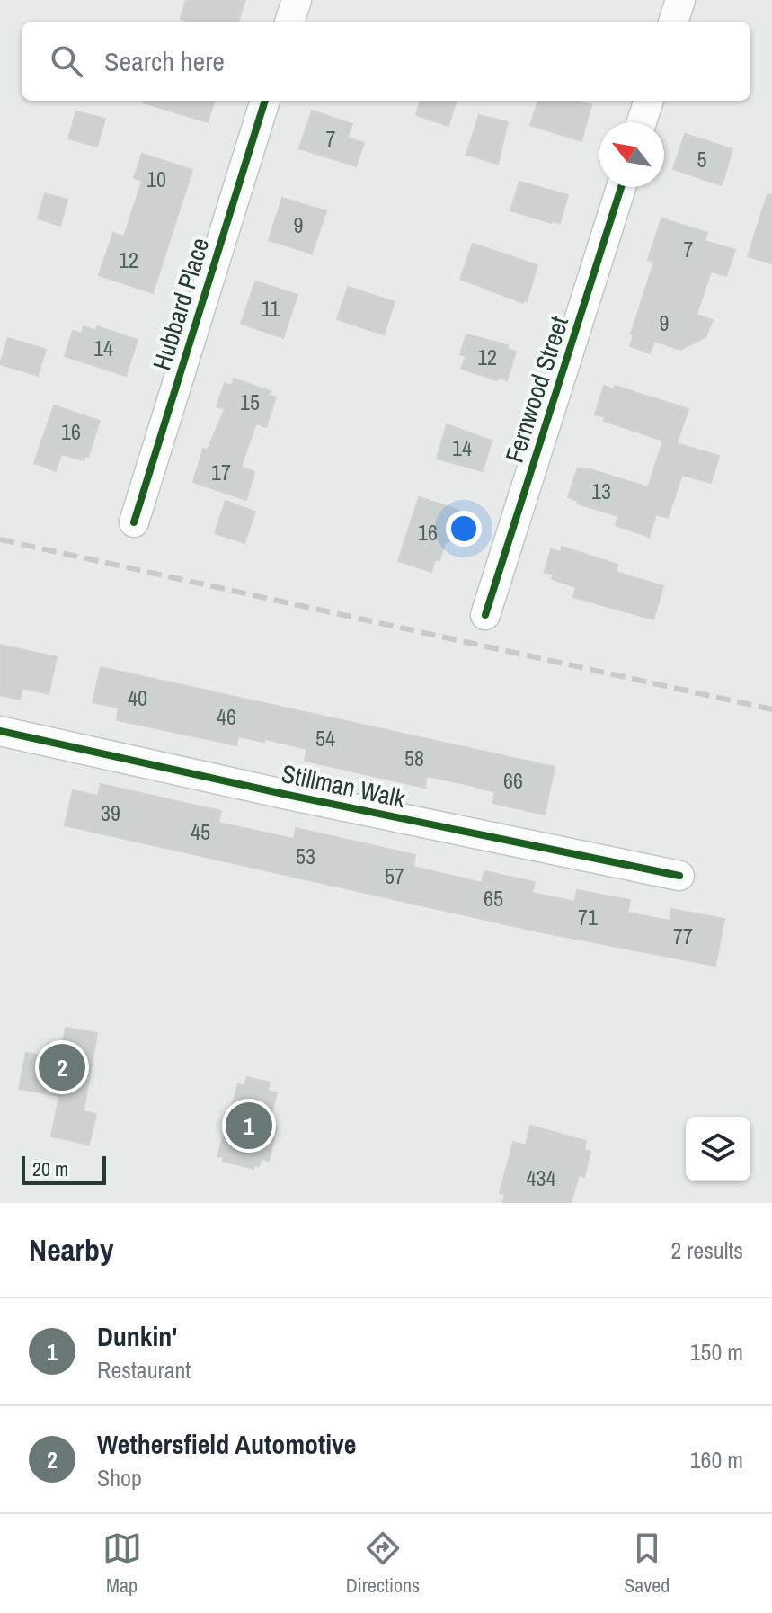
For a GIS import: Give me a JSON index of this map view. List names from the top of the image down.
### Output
{
  "streets": {
    "street": ["Hubbard Place", "Fernwood Street", "Stillman Walk"]
  },
  "house_numbers": [
    "7",
    "5",
    "10",
    "9",
    "7",
    "12",
    "11",
    "9",
    "14",
    "12",
    "15",
    "16",
    "14",
    "17",
    "13",
    "16",
    "40",
    "46",
    "54",
    "58",
    "66",
    "39",
    "45",
    "53",
    "57",
    "65",
    "71",
    "77",
    "434"
  ],
  "scale_bar": "20 m",
  "north": "top left",
  "page": {
    "search": "Search here",
    "pins": ["2", "1"],
    "scale": "20 m",
    "heading": ["Nearby", "2 results"],
    "list": [
      {
        "mark": "1",
        "name": "Dunkin'",
        "note": "Restaurant",
        "value": "150 m"
      },
      {
        "mark": "2",
        "name": "Wethersfield Automotive",
        "note": "Shop",
        "value": "160 m"
      }
    ],
    "nav": ["Map", "Directions", "Saved"]
  }
}
